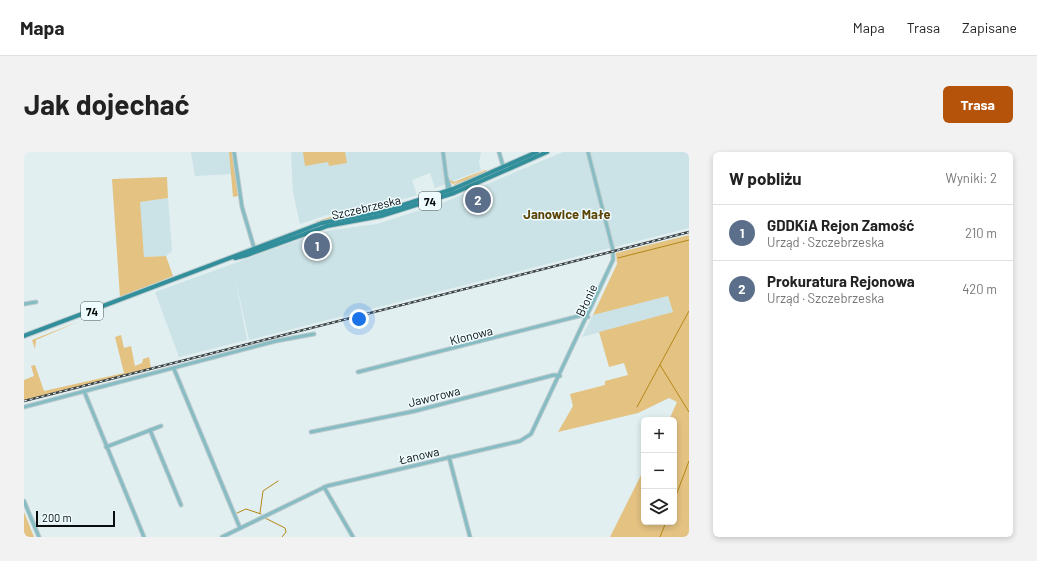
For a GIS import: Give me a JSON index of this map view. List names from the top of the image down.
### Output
{
  "streets": {
    "main road": ["74", "Szczebrzeska"],
    "street": [
      "Błonie",
      "Klonowa",
      "Jaworowa",
      "Łanowa"
    ]
  },
  "crossings": [
    ["Błonie", "Klonowa"],
    ["Błonie", "Jaworowa"],
    ["Błonie", "Łanowa"]
  ],
  "districts": ["Janowice Małe"],
  "scale_bar": "200 m",
  "page": {
    "header": "Mapa",
    "nav": ["Mapa", "Trasa", "Zapisane"],
    "buttons": "Trasa",
    "title": "Jak dojechać",
    "heading": ["W pobliżu", "Wyniki: 2"],
    "pins": ["2", "1"],
    "list": [
      {
        "mark": "1",
        "name": "GDDKiA Rejon Zamość",
        "note": "Urząd · Szczebrzeska",
        "value": "210 m"
      },
      {
        "mark": "2",
        "name": "Prokuratura Rejonowa",
        "note": "Urząd · Szczebrzeska",
        "value": "420 m"
      }
    ],
    "map_buttons": ["+", "−"],
    "scale": "200 m"
  }
}
